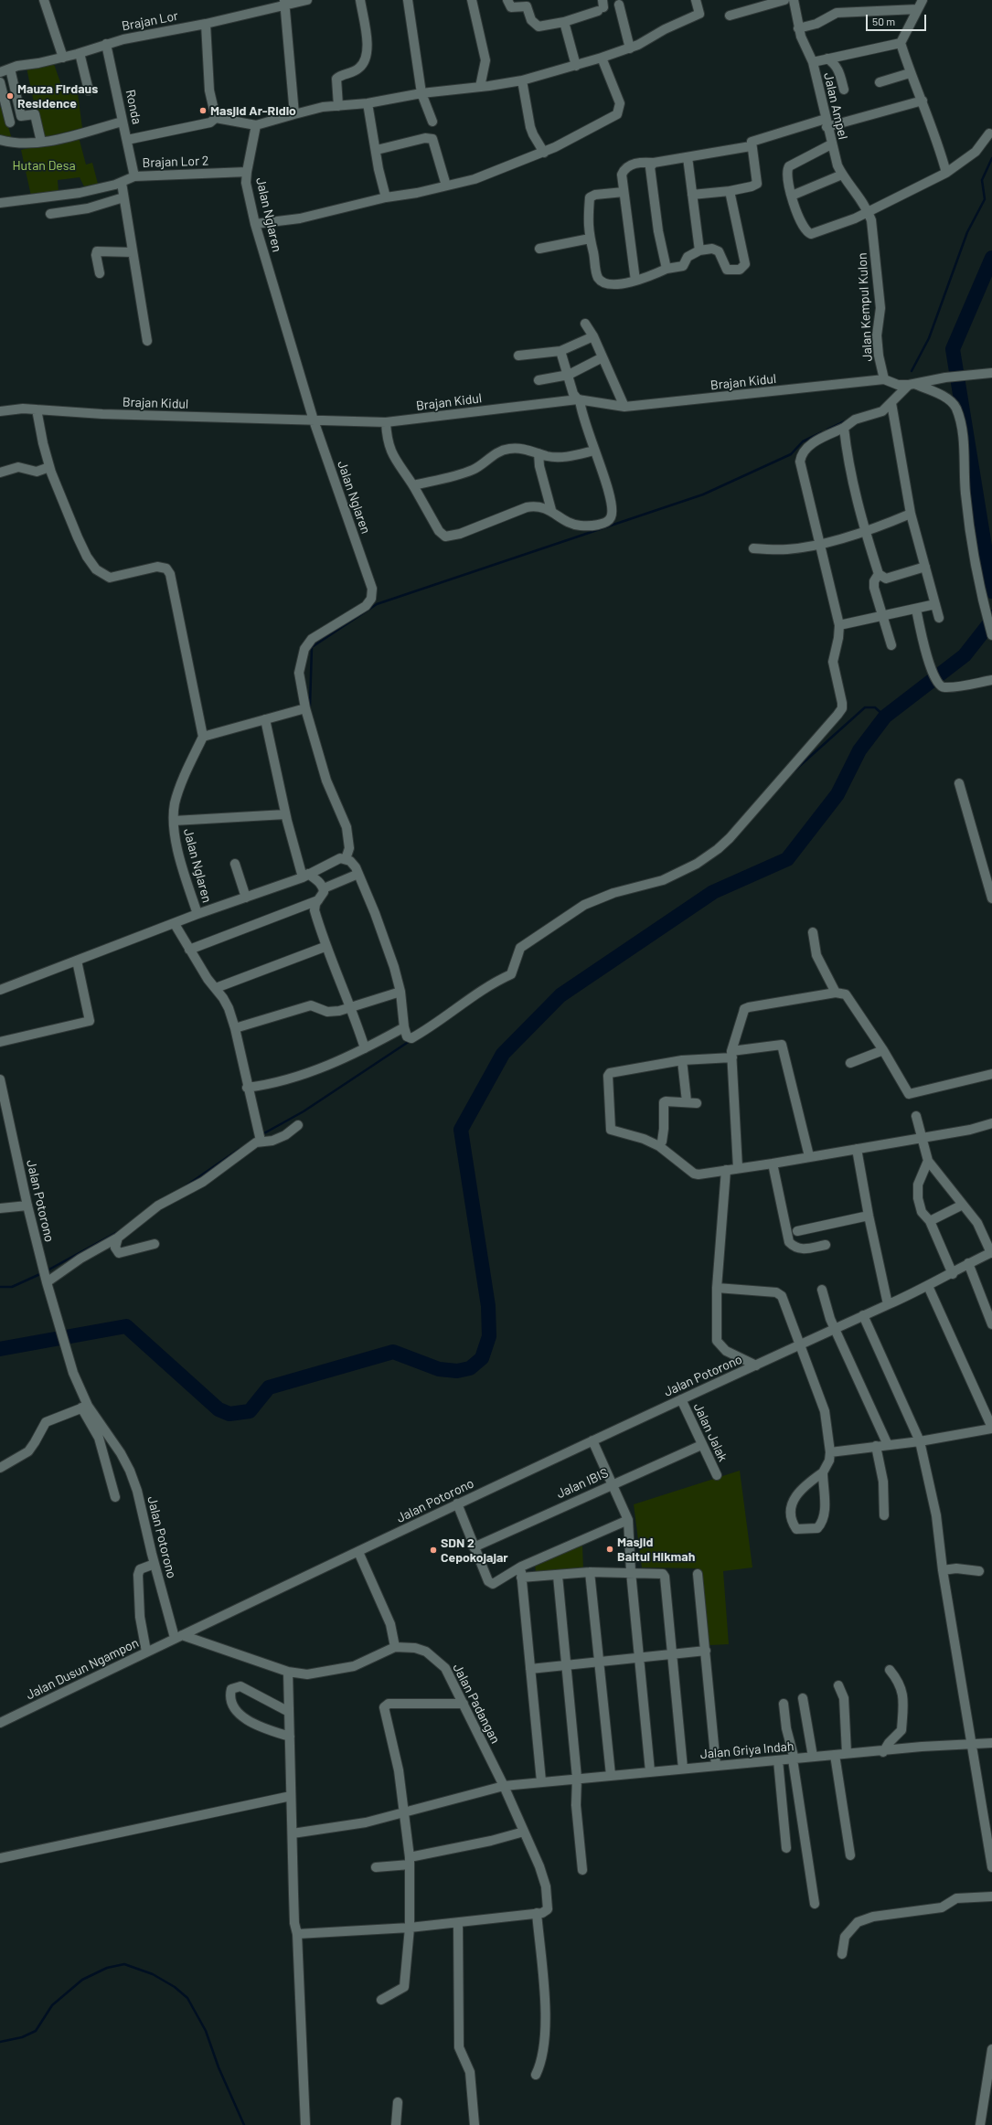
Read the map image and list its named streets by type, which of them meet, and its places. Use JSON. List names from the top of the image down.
{
  "streets": {
    "street": [
      "Brajan Lor",
      "Jalan Ampel",
      "Ronda",
      "Brajan Lor 2",
      "Jalan Nglaren",
      "Jalan Kempul Kulon",
      "Brajan Kidul",
      "Jalan Potorono",
      "Jalan Jalak",
      "Jalan IBIS",
      "Jalan Dusun Ngampon",
      "Jalan Padangan",
      "Jalan Griya Indah"
    ]
  },
  "crossings": [
    ["Brajan Lor", "Ronda"],
    ["Jalan Ampel", "Jalan Kempul Kulon"],
    ["Ronda", "Brajan Lor 2"],
    ["Brajan Lor 2", "Jalan Nglaren"],
    ["Jalan Nglaren", "Brajan Kidul"],
    ["Jalan Kempul Kulon", "Brajan Kidul"],
    ["Jalan Potorono", "Jalan Jalak"],
    ["Jalan Potorono", "Jalan Dusun Ngampon"],
    ["Jalan Potorono", "Jalan Padangan"],
    ["Jalan Jalak", "Jalan IBIS"],
    ["Jalan Dusun Ngampon", "Jalan Padangan"],
    ["Jalan Padangan", "Jalan Griya Indah"]
  ],
  "parks": ["Hutan Desa"],
  "places": [
    "Mauza Firdaus Residence",
    "Masjid Ar-Ridlo",
    "Masjid Baitul Hikmah",
    "SDN 2 Cepokojajar"
  ],
  "scale_bar": "50 m"
}
